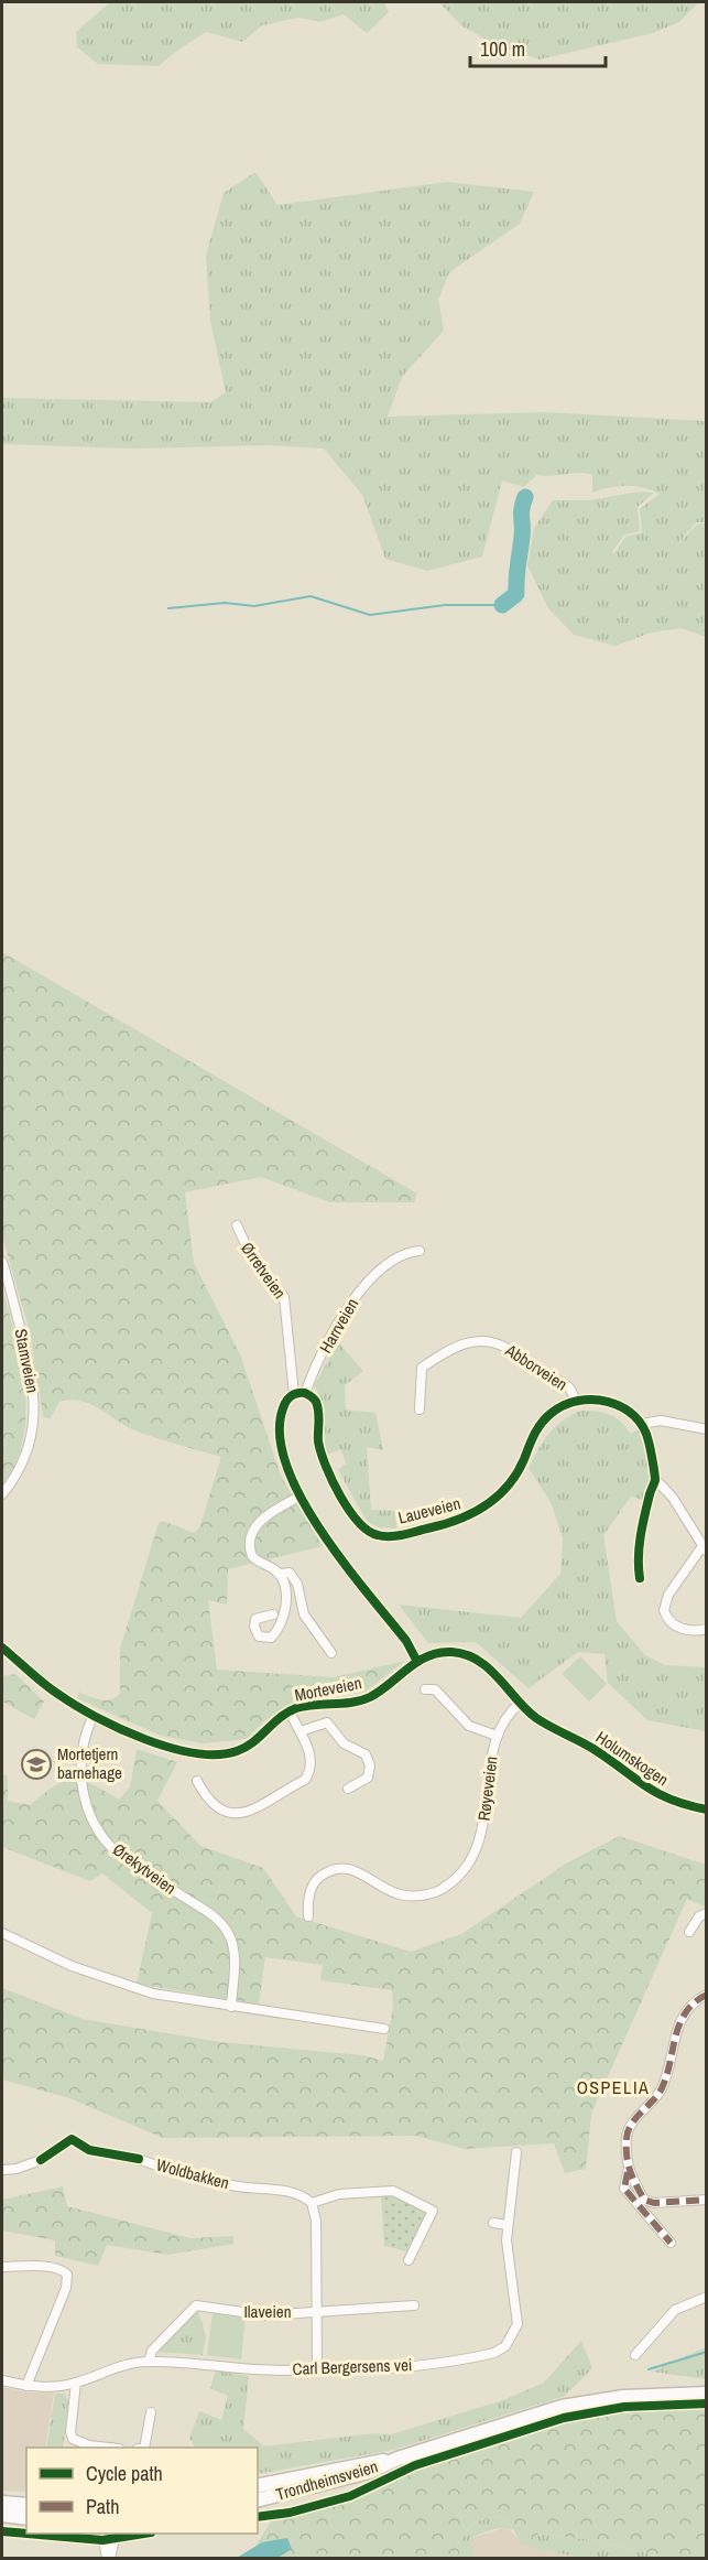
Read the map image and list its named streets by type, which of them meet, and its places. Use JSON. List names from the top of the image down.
{
  "streets": {
    "highway": ["Trondheimsveien"],
    "street": [
      "Ørretveien",
      "Harrveien",
      "Stamveien",
      "Abborveien",
      "Laueveien",
      "Morteveien",
      "Holumskogen",
      "Røyeveien",
      "Ørekytveien",
      "Woldbakken",
      "Ilaveien",
      "Carl Bergersens vei"
    ]
  },
  "crossings": [
    ["Harrveien", "Laueveien"],
    ["Abborveien", "Laueveien"],
    ["Morteveien", "Holumskogen"],
    ["Morteveien", "Røyeveien"],
    ["Morteveien", "Ørekytveien"],
    ["Holumskogen", "Røyeveien"],
    ["Ilaveien", "Carl Bergersens vei"]
  ],
  "districts": ["OSPELIA"],
  "places": {
    "school or university": ["Mortetjern barnehage"]
  },
  "legend": ["Cycle path", "Path"],
  "scale_bar": "100 m"
}
